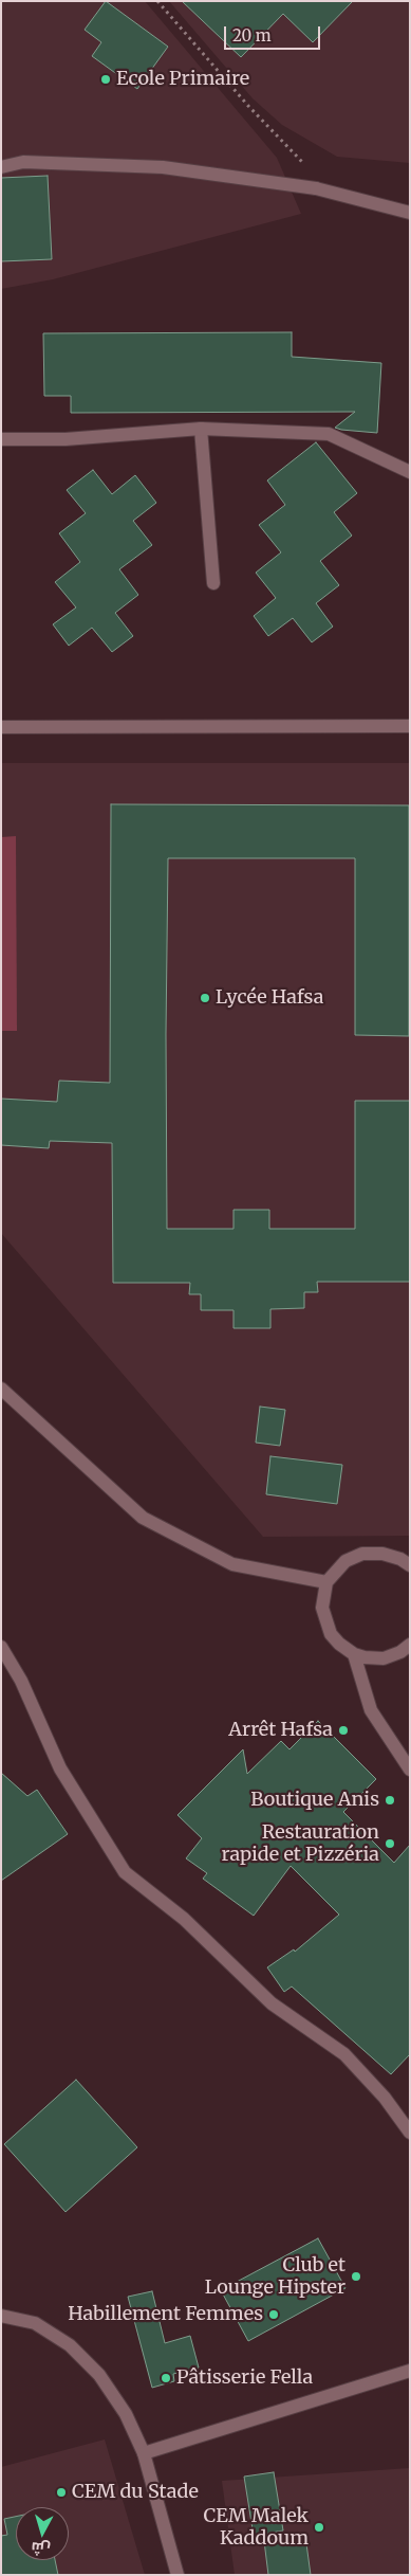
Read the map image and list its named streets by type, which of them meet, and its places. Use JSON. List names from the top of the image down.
{
  "places": [
    "Ecole Primaire",
    "Lycée Hafsa",
    "Arrêt Hafsa",
    "Boutique Anis",
    "Restauration rapide et Pizzéria",
    "Club et Lounge Hipster",
    "Habillement Femmes",
    "Pâtisserie Fella",
    "CEM du Stade",
    "CEM Malek Kaddoum"
  ],
  "scale_bar": "20 m",
  "north": "bottom"
}
